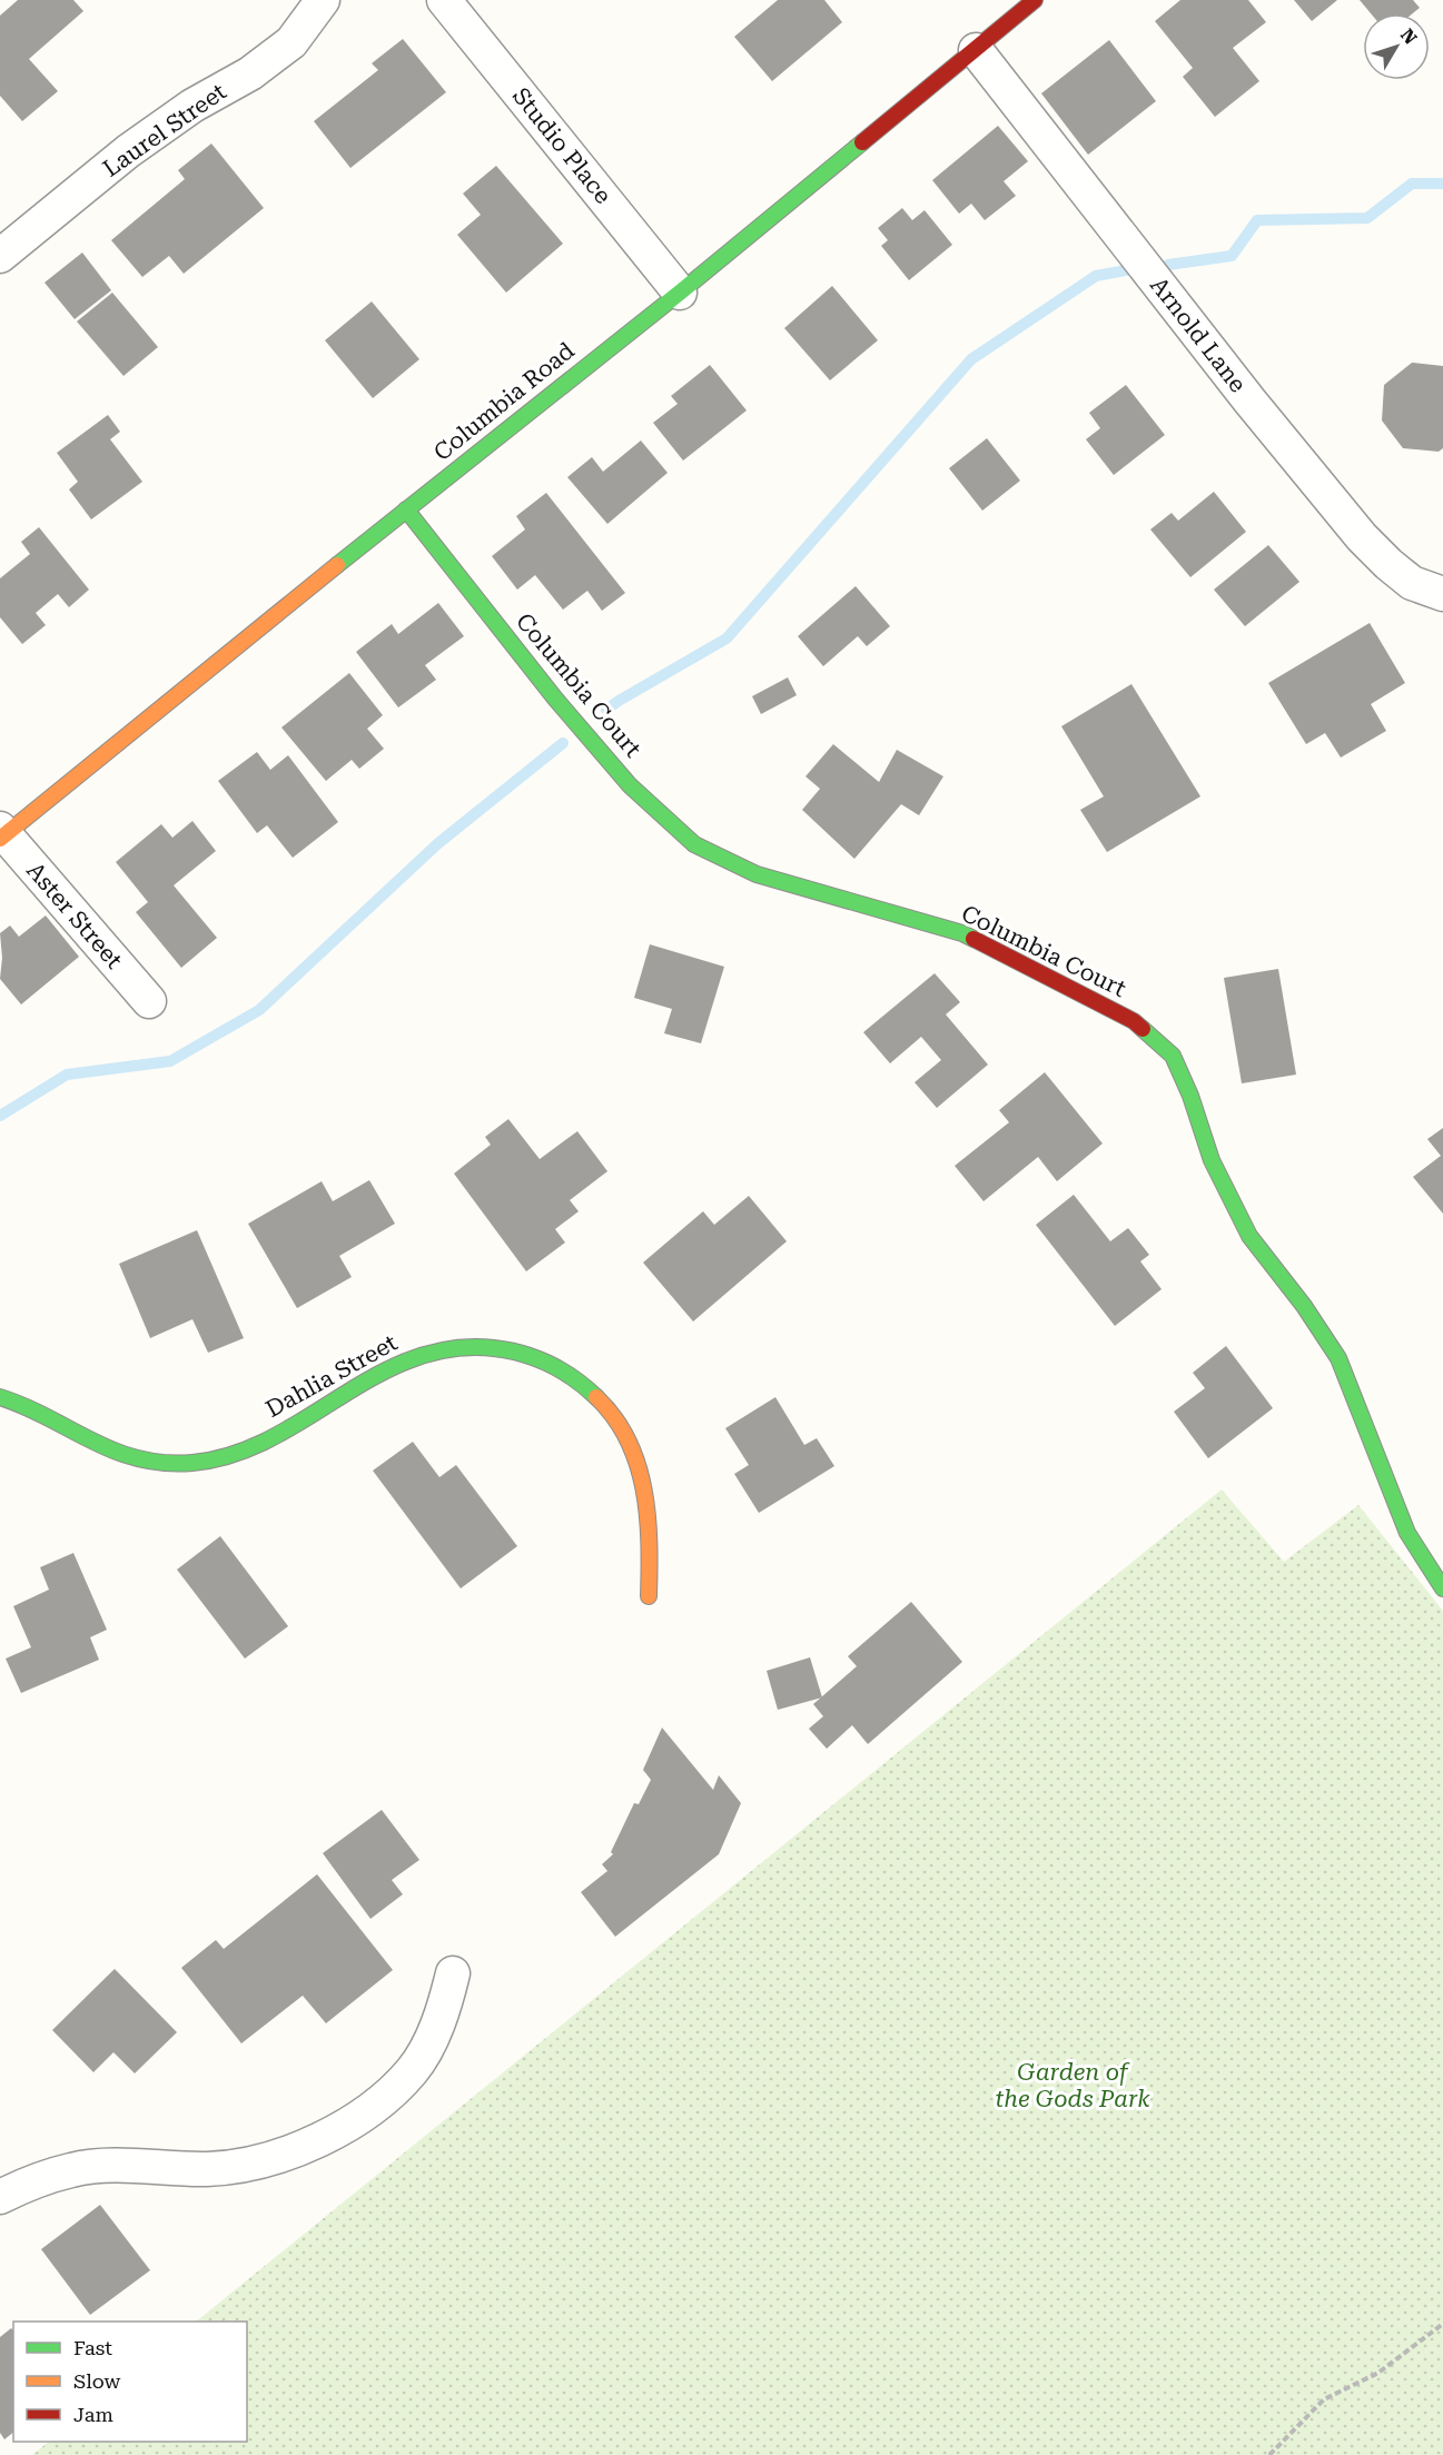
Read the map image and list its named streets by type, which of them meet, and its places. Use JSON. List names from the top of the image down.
{
  "streets": {
    "street": [
      "Laurel Street",
      "Studio Place",
      "Arnold Lane",
      "Columbia Road",
      "Columbia Court",
      "Aster Street",
      "Dahlia Street"
    ]
  },
  "crossings": [
    ["Studio Place", "Columbia Road"],
    ["Arnold Lane", "Columbia Road"],
    ["Columbia Road", "Columbia Court"],
    ["Columbia Road", "Aster Street"]
  ],
  "parks": ["Garden of the Gods Park"],
  "legend": ["Fast", "Slow", "Jam"],
  "north": "top right"
}
